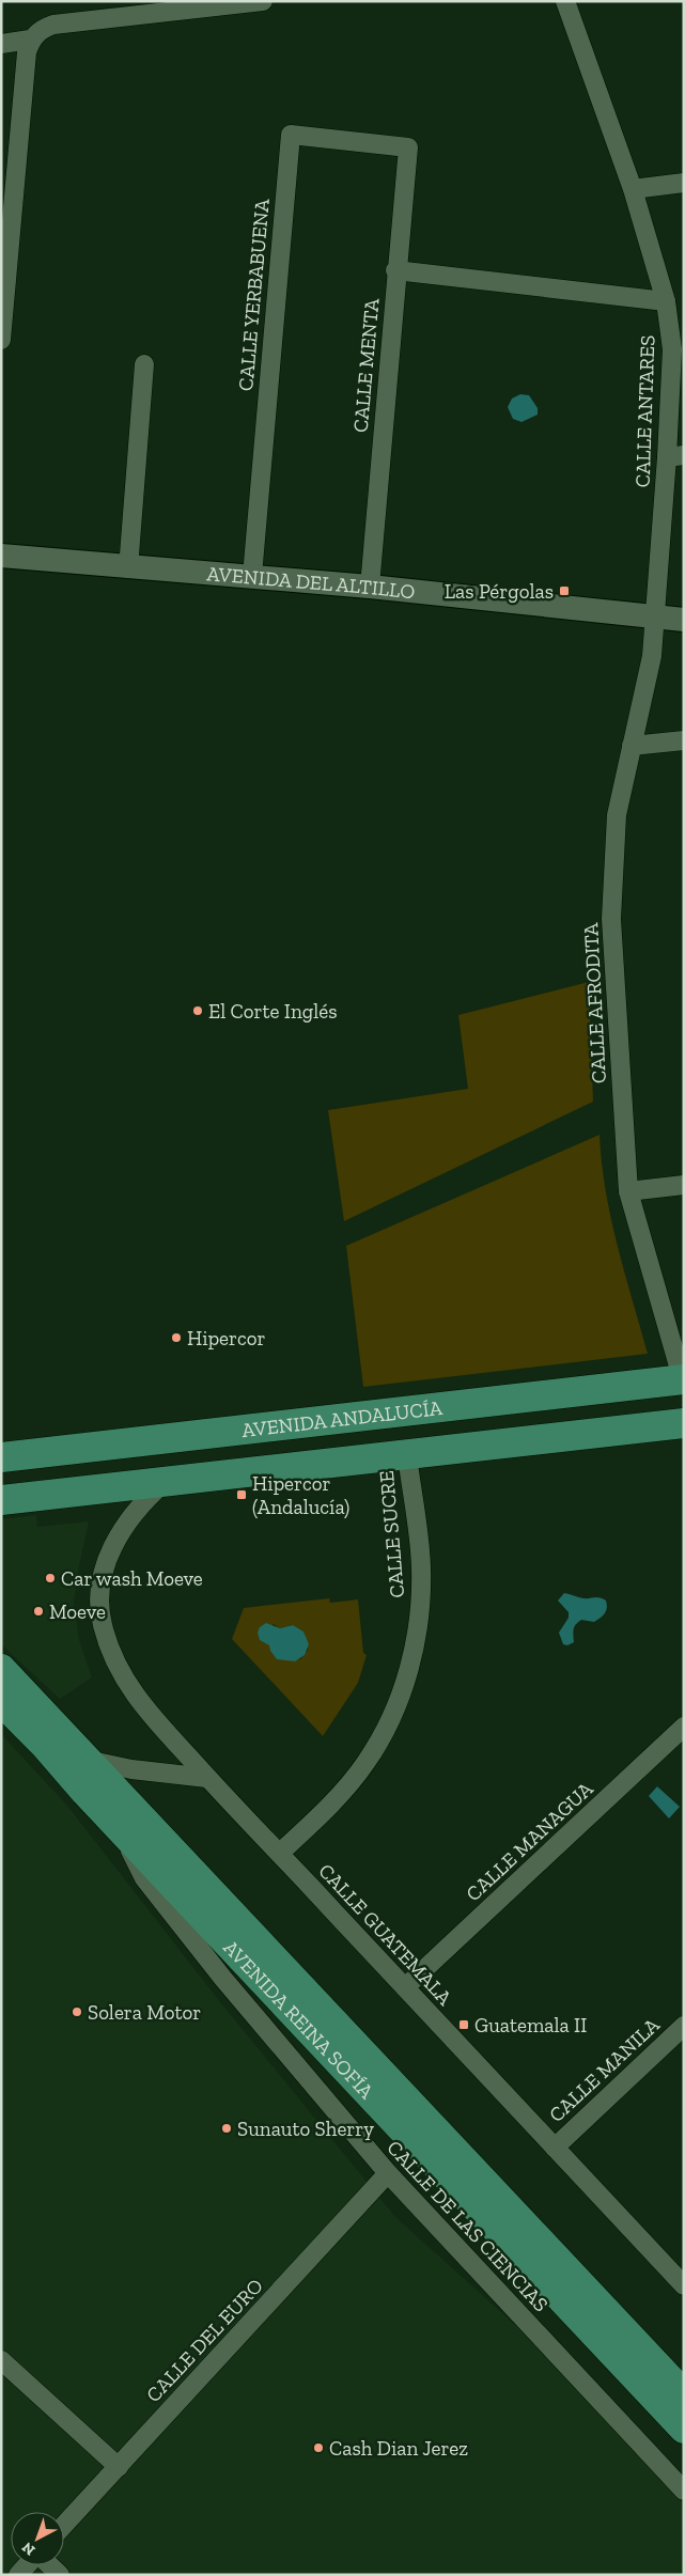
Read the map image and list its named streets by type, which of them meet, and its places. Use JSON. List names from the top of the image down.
{
  "streets": {
    "main road": ["AVENIDA ANDALUCÍA", "AVENIDA REINA SOFÍA"],
    "street": [
      "CALLE YERBABUENA",
      "CALLE MENTA",
      "CALLE ANTARES",
      "AVENIDA DEL ALTILLO",
      "CALLE AFRODITA",
      "CALLE SUCRE",
      "CALLE MANAGUA",
      "CALLE GUATEMALA",
      "CALLE MANILA",
      "CALLE DE LAS CIENCIAS",
      "CALLE DEL EURO"
    ]
  },
  "crossings": [
    ["CALLE YERBABUENA", "CALLE MENTA"],
    ["CALLE YERBABUENA", "AVENIDA DEL ALTILLO"],
    ["CALLE MENTA", "AVENIDA DEL ALTILLO"],
    ["CALLE ANTARES", "AVENIDA DEL ALTILLO"],
    ["CALLE ANTARES", "CALLE AFRODITA"],
    ["AVENIDA DEL ALTILLO", "CALLE AFRODITA"],
    ["CALLE AFRODITA", "AVENIDA ANDALUCÍA"],
    ["AVENIDA ANDALUCÍA", "CALLE SUCRE"],
    ["AVENIDA ANDALUCÍA", "CALLE GUATEMALA"],
    ["CALLE SUCRE", "CALLE GUATEMALA"],
    ["CALLE MANAGUA", "CALLE GUATEMALA"],
    ["CALLE GUATEMALA", "CALLE MANILA"],
    ["AVENIDA REINA SOFÍA", "CALLE DE LAS CIENCIAS"],
    ["CALLE DE LAS CIENCIAS", "CALLE DEL EURO"]
  ],
  "places": {
    "transit": ["Las Pérgolas", "Hipercor (Andalucía)", "Guatemala II"],
    "other": [
      "El Corte Inglés",
      "Hipercor",
      "Car wash Moeve",
      "Moeve",
      "Solera Motor",
      "Sunauto Sherry",
      "Cash Dian Jerez"
    ]
  },
  "north": "bottom left"
}
